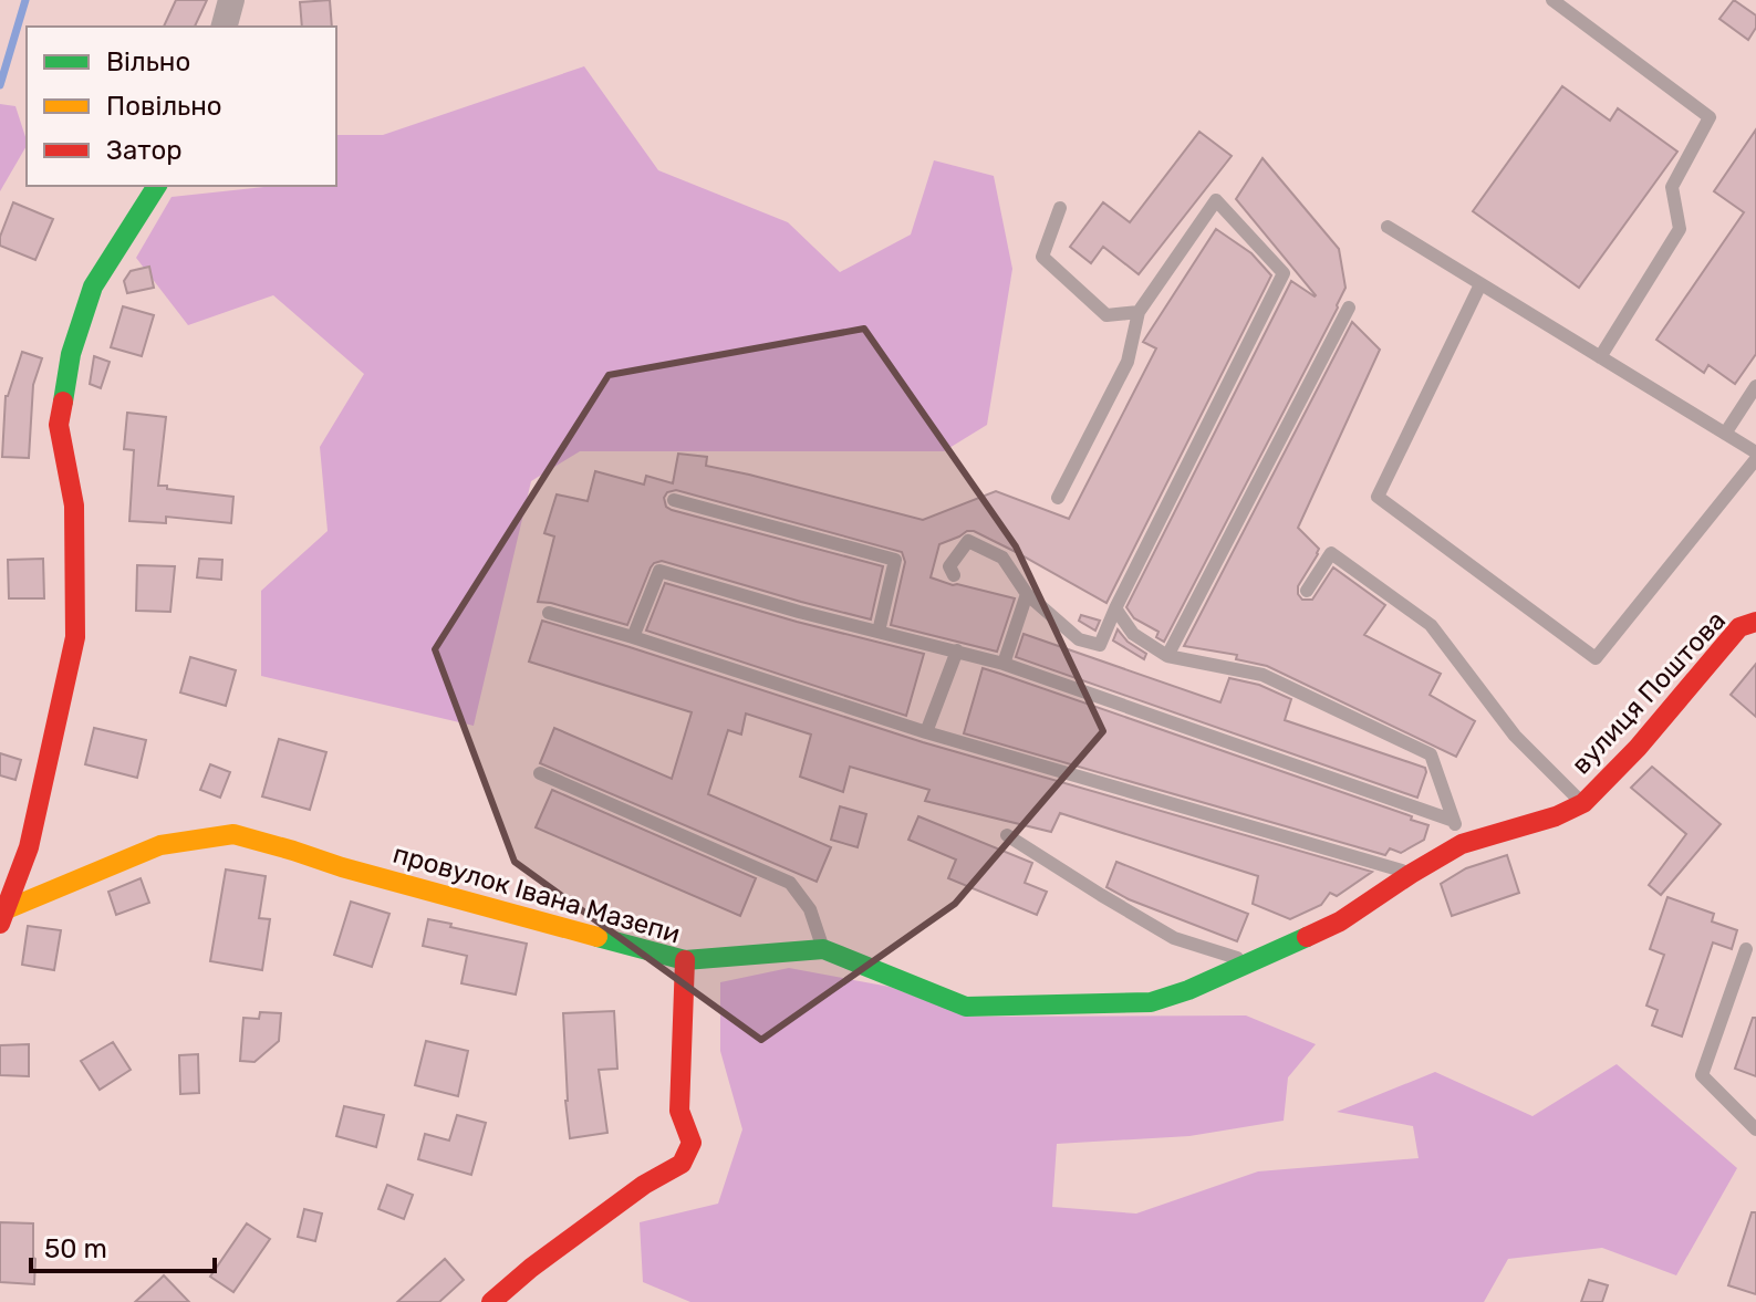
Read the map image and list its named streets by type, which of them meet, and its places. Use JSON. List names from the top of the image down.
{
  "streets": {
    "street": ["вулиця Поштова", "провулок Івана Мазепи"]
  },
  "crossings": [
    ["вулиця Поштова", "провулок Івана Мазепи"]
  ],
  "legend": ["Вільно", "Повільно", "Затор"],
  "scale_bar": "50 m"
}
